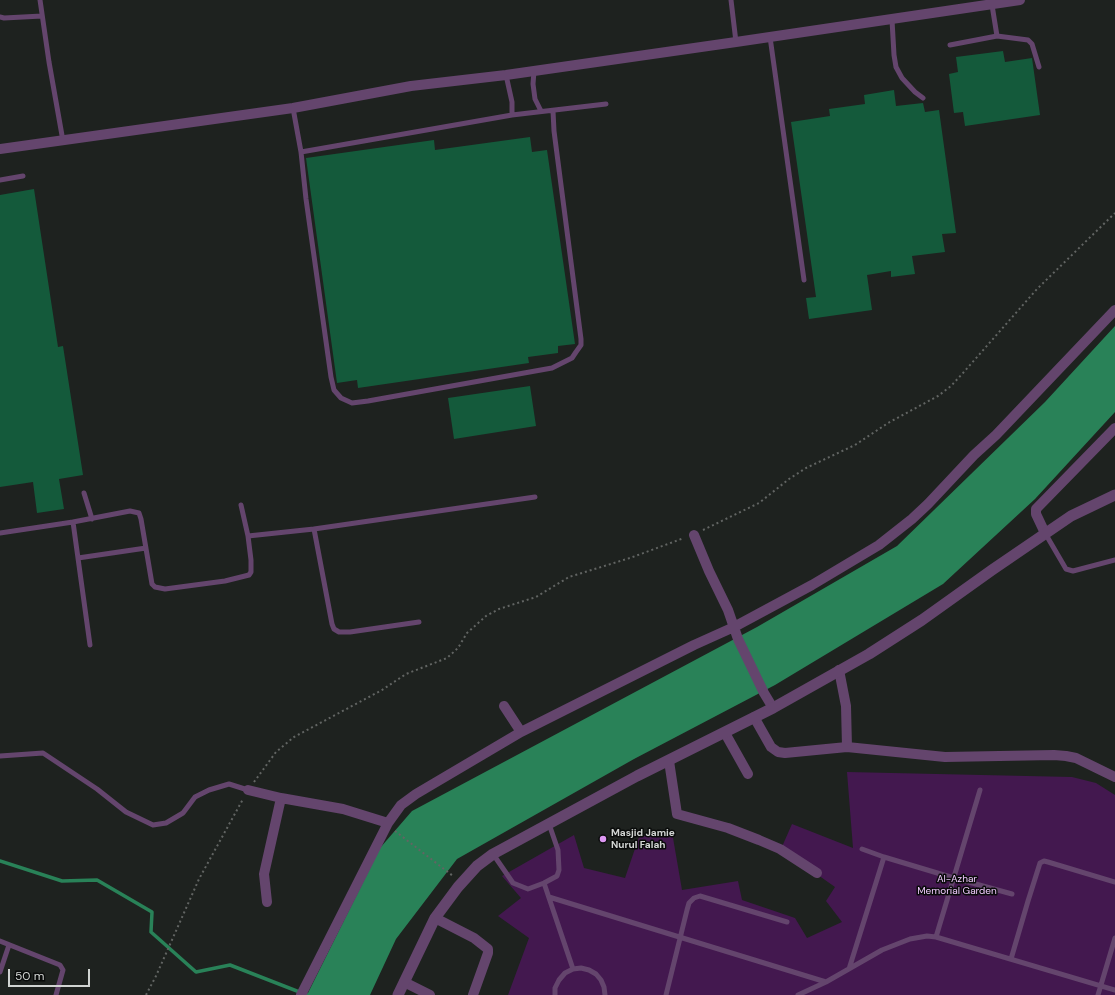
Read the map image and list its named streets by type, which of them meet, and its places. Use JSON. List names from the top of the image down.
{
  "parks": ["Al-Azhar Memorial Garden"],
  "places": ["Masjid Jamie Nurul Falah"],
  "scale_bar": "50 m"
}
